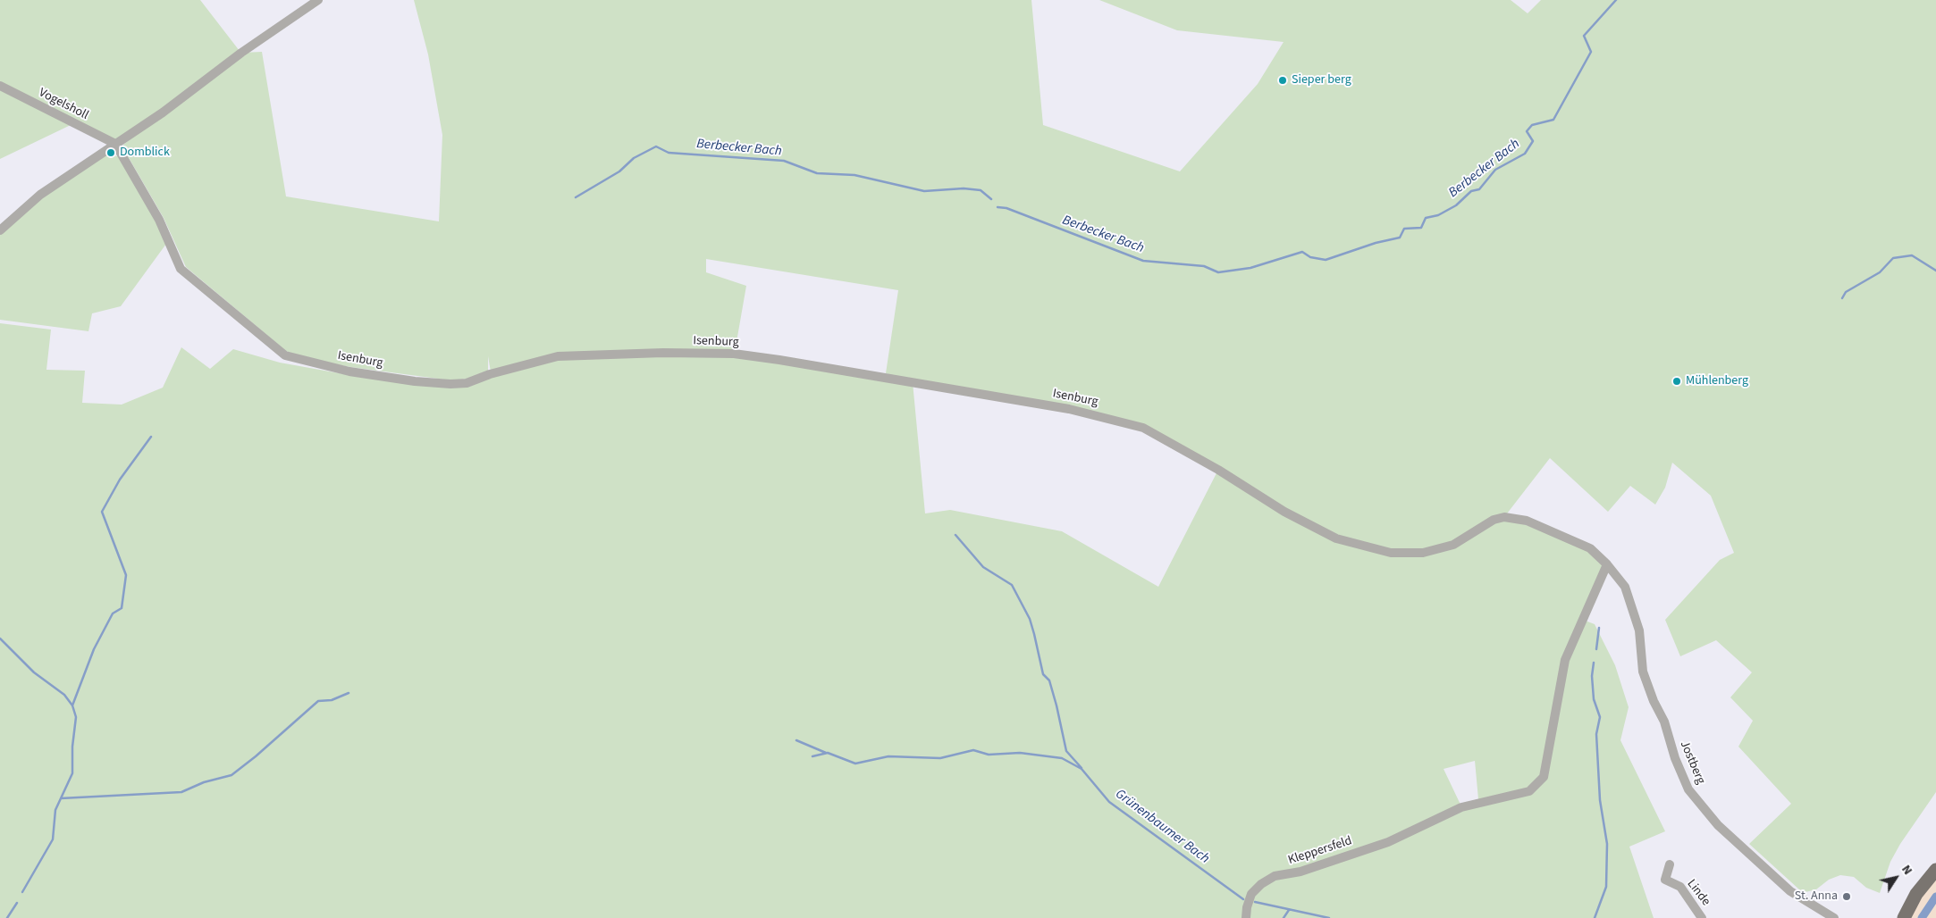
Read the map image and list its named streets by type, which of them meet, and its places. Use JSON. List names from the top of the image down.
{
  "streets": {
    "street": [
      "Vogelsholl",
      "Isenburg",
      "Jostberg",
      "Kleppersfeld",
      "Linde"
    ]
  },
  "crossings": [
    ["Vogelsholl", "Isenburg"],
    ["Isenburg", "Jostberg"],
    ["Jostberg", "Kleppersfeld"]
  ],
  "water": ["Berbecker Bach", "Grünenbaumer Bach"],
  "places": [
    "Sieper berg",
    "Domblick",
    "Mühlenberg",
    "St. Anna"
  ],
  "north": "top right"
}
